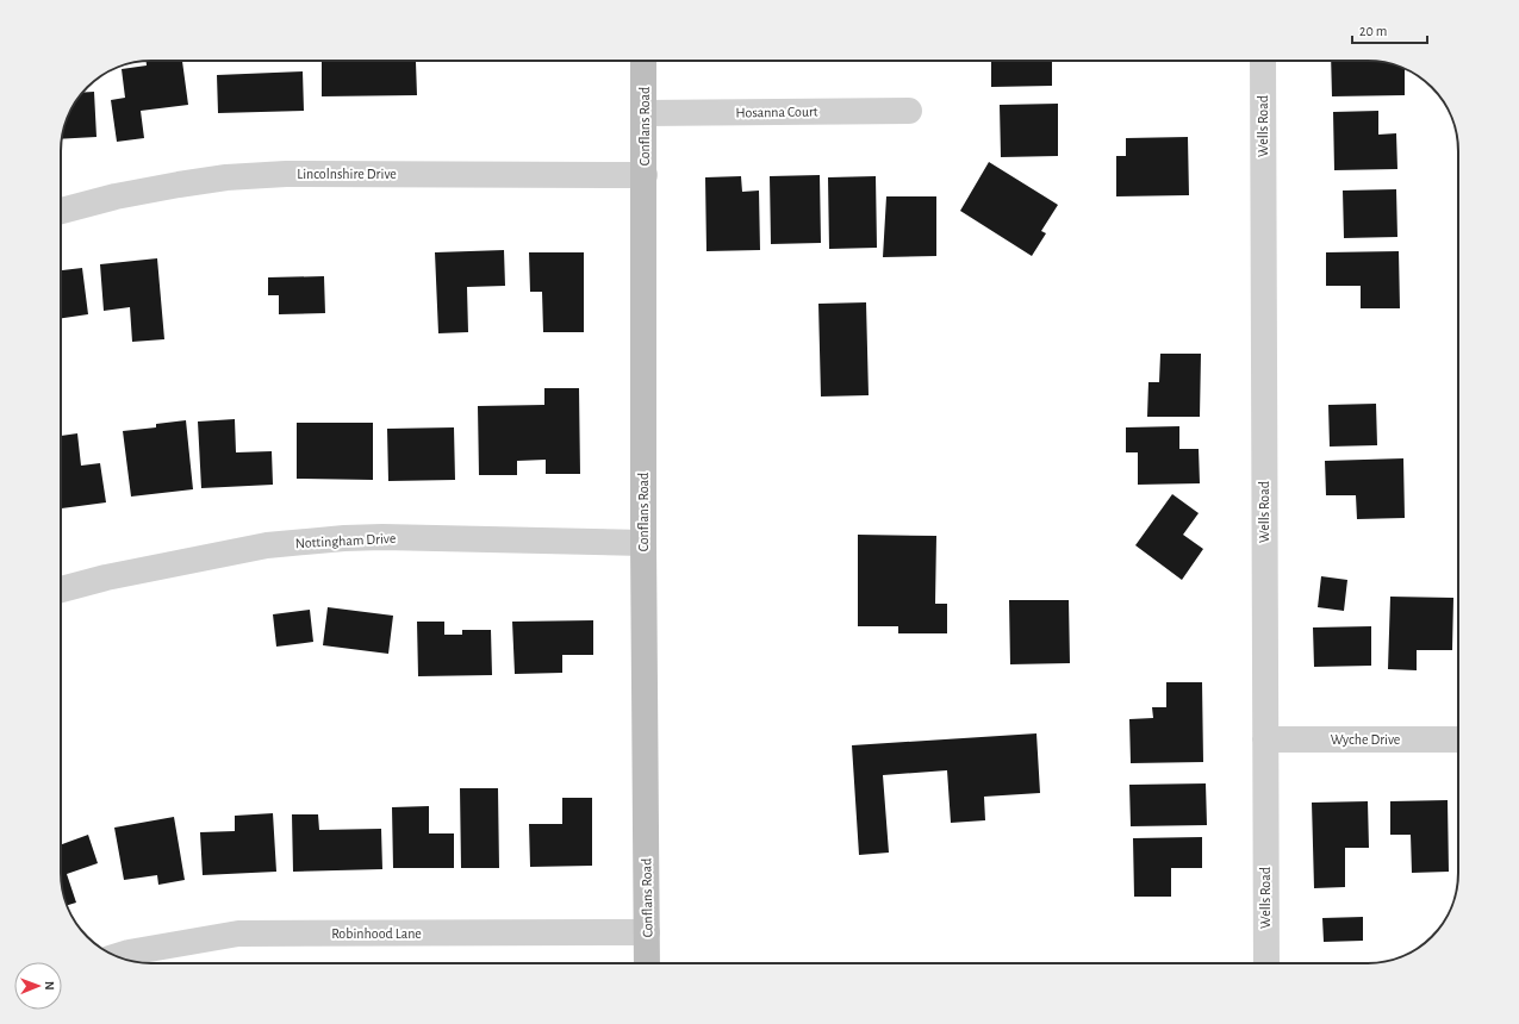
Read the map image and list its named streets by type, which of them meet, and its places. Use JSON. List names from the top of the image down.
{
  "streets": {
    "main road": ["Conflans Road"],
    "street": [
      "Hosanna Court",
      "Wells Road",
      "Lincolnshire Drive",
      "Nottingham Drive",
      "Wyche Drive",
      "Robinhood Lane"
    ]
  },
  "crossings": [
    ["Hosanna Court", "Conflans Road"],
    ["Conflans Road", "Lincolnshire Drive"],
    ["Conflans Road", "Nottingham Drive"],
    ["Conflans Road", "Robinhood Lane"],
    ["Wells Road", "Wyche Drive"]
  ],
  "scale_bar": "20 m",
  "north": "right"
}
